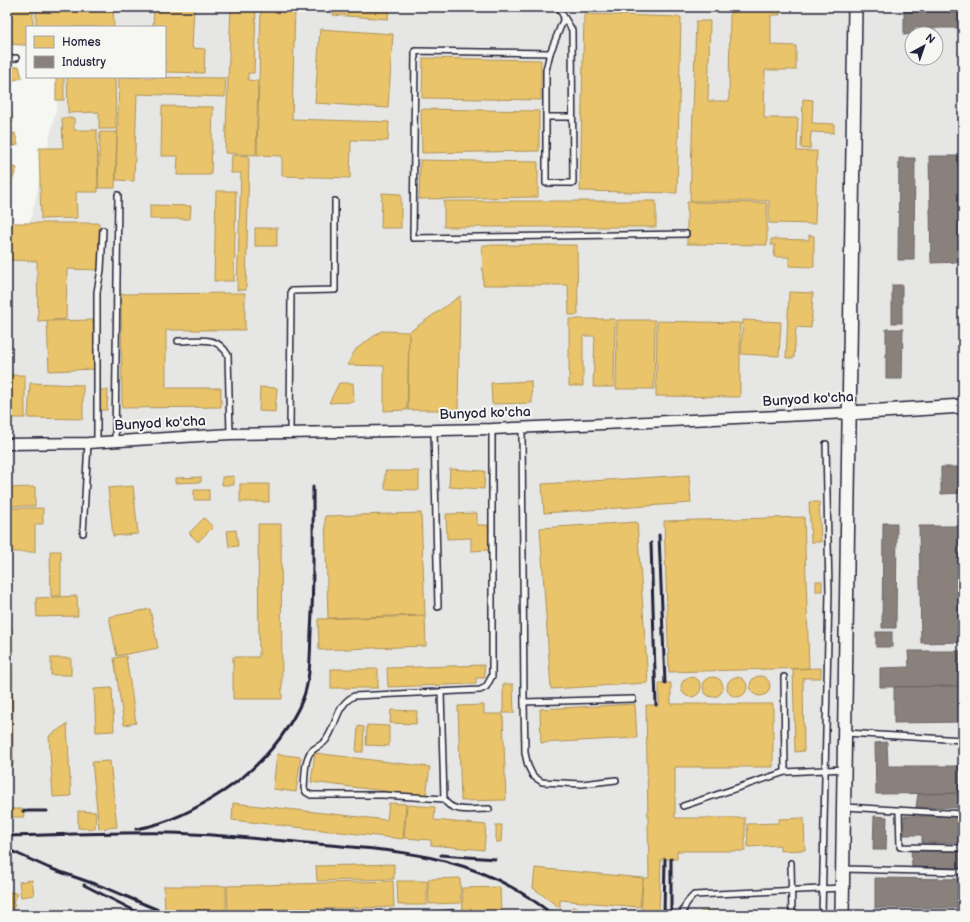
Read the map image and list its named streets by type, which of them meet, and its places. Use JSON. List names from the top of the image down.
{
  "streets": {
    "street": ["Bunyod ko'cha"]
  },
  "legend": ["Homes", "Industry"],
  "north": "top right"
}
